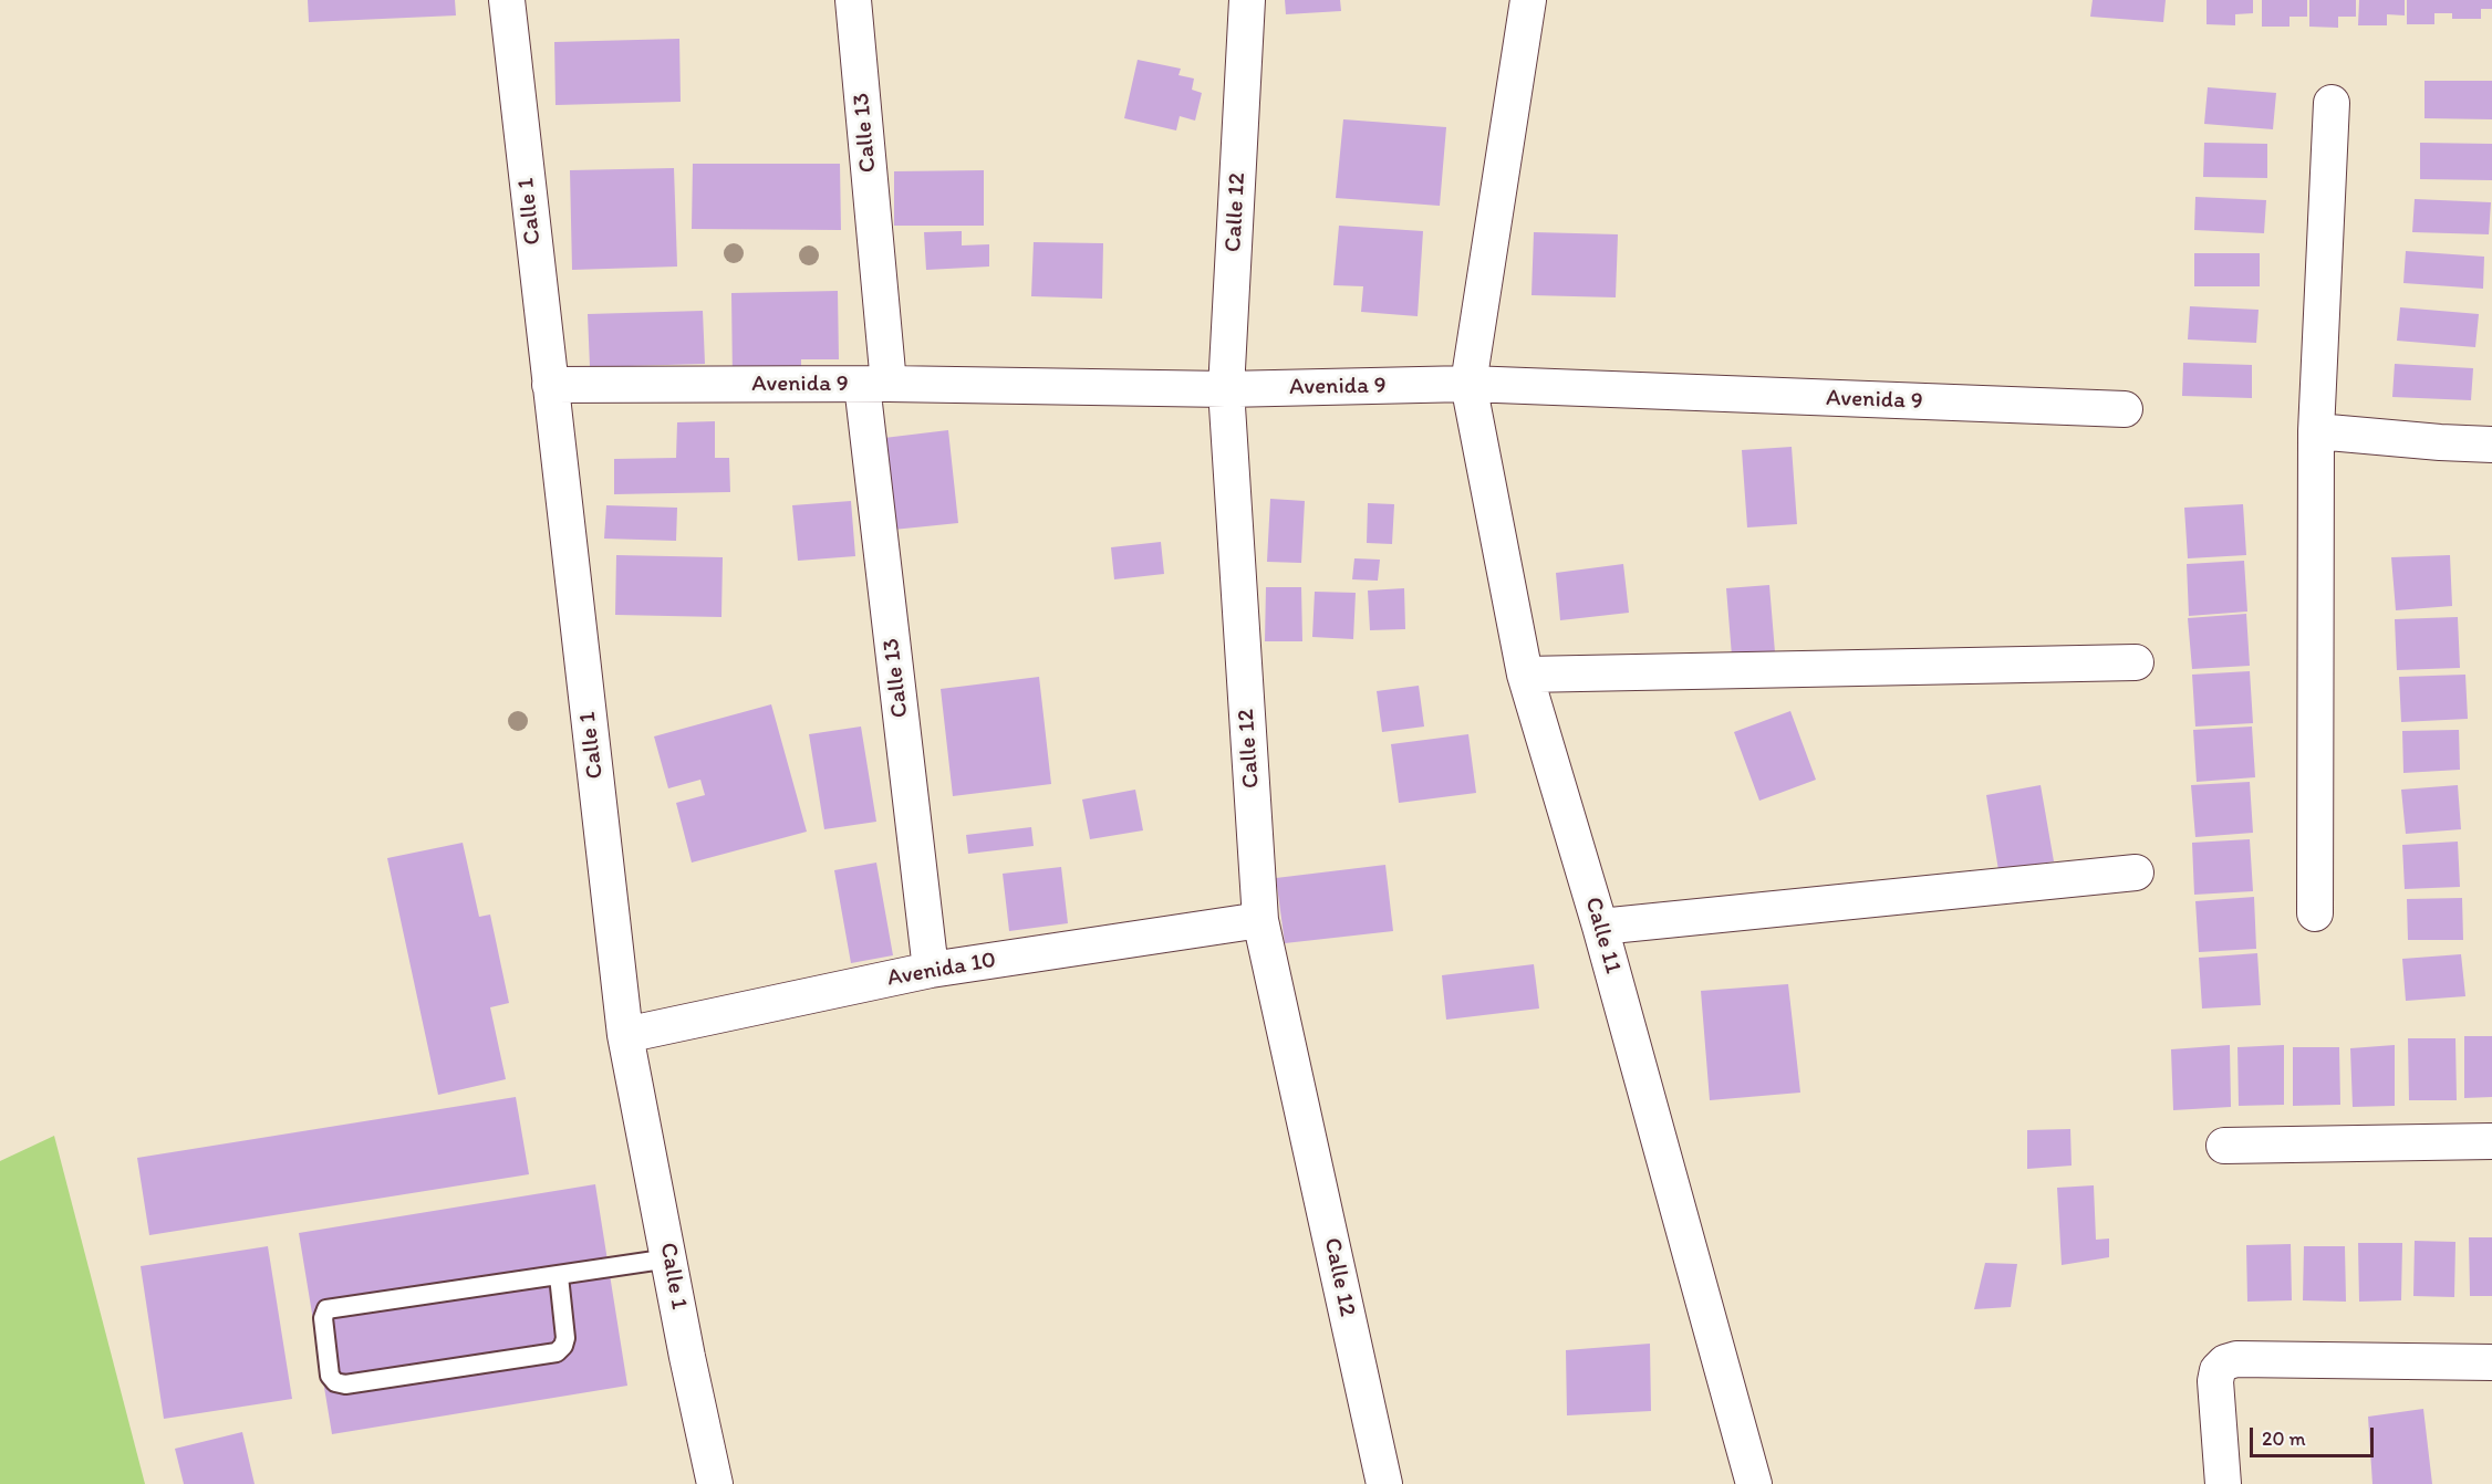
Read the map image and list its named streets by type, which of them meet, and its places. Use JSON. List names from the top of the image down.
{
  "streets": {
    "street": [
      "Calle 13",
      "Calle 1",
      "Calle 12",
      "Avenida 9",
      "Calle 11",
      "Avenida 10"
    ]
  },
  "crossings": [
    ["Calle 13", "Avenida 9"],
    ["Calle 13", "Avenida 10"],
    ["Calle 1", "Avenida 9"],
    ["Calle 1", "Avenida 10"],
    ["Calle 12", "Avenida 9"],
    ["Calle 12", "Avenida 10"],
    ["Avenida 9", "Calle 11"]
  ],
  "scale_bar": "20 m"
}
